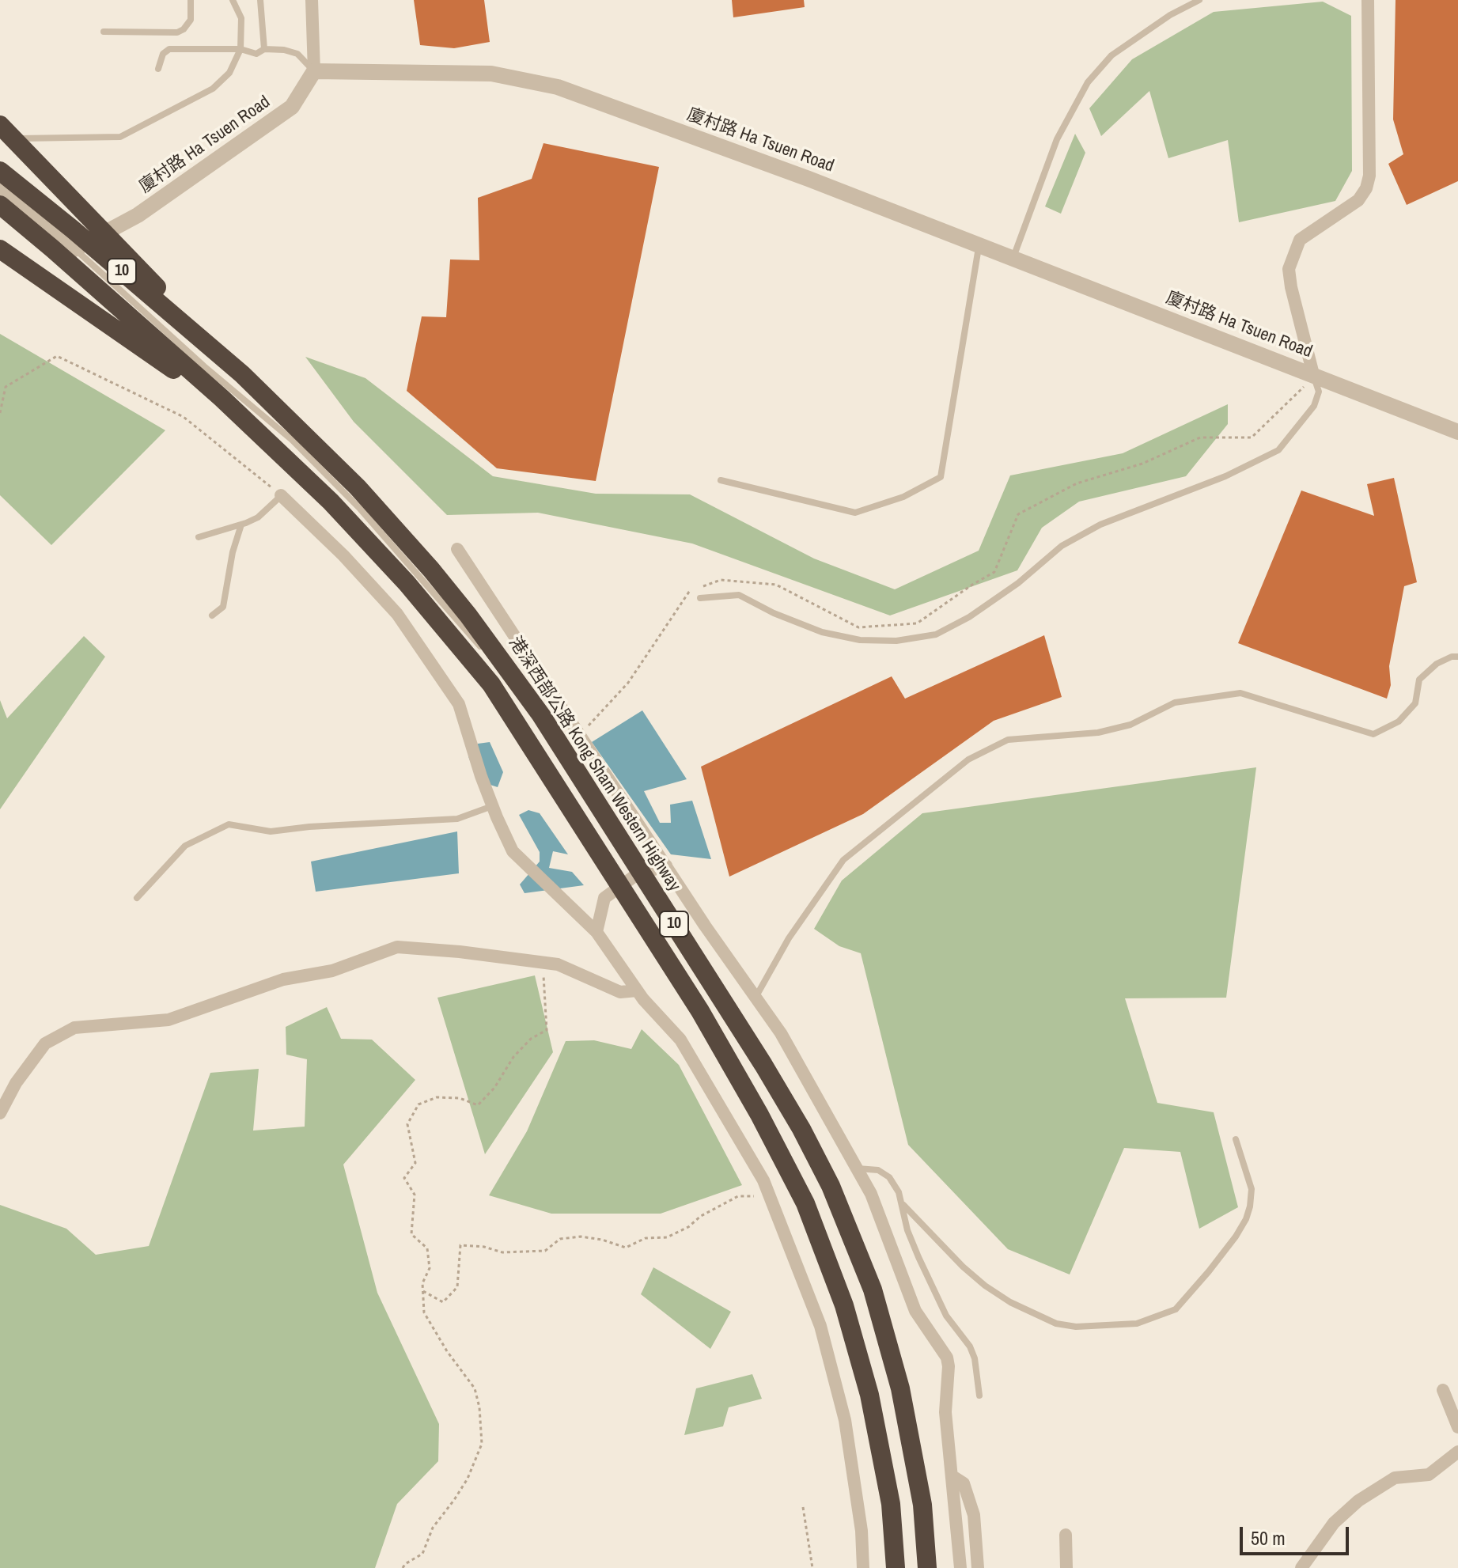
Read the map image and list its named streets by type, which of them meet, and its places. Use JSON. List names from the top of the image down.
{
  "streets": {
    "highway": ["10", "港深西部公路 Kong Sham Western Highway"],
    "street": ["廈村路 Ha Tsuen Road"]
  },
  "scale_bar": "50 m"
}
